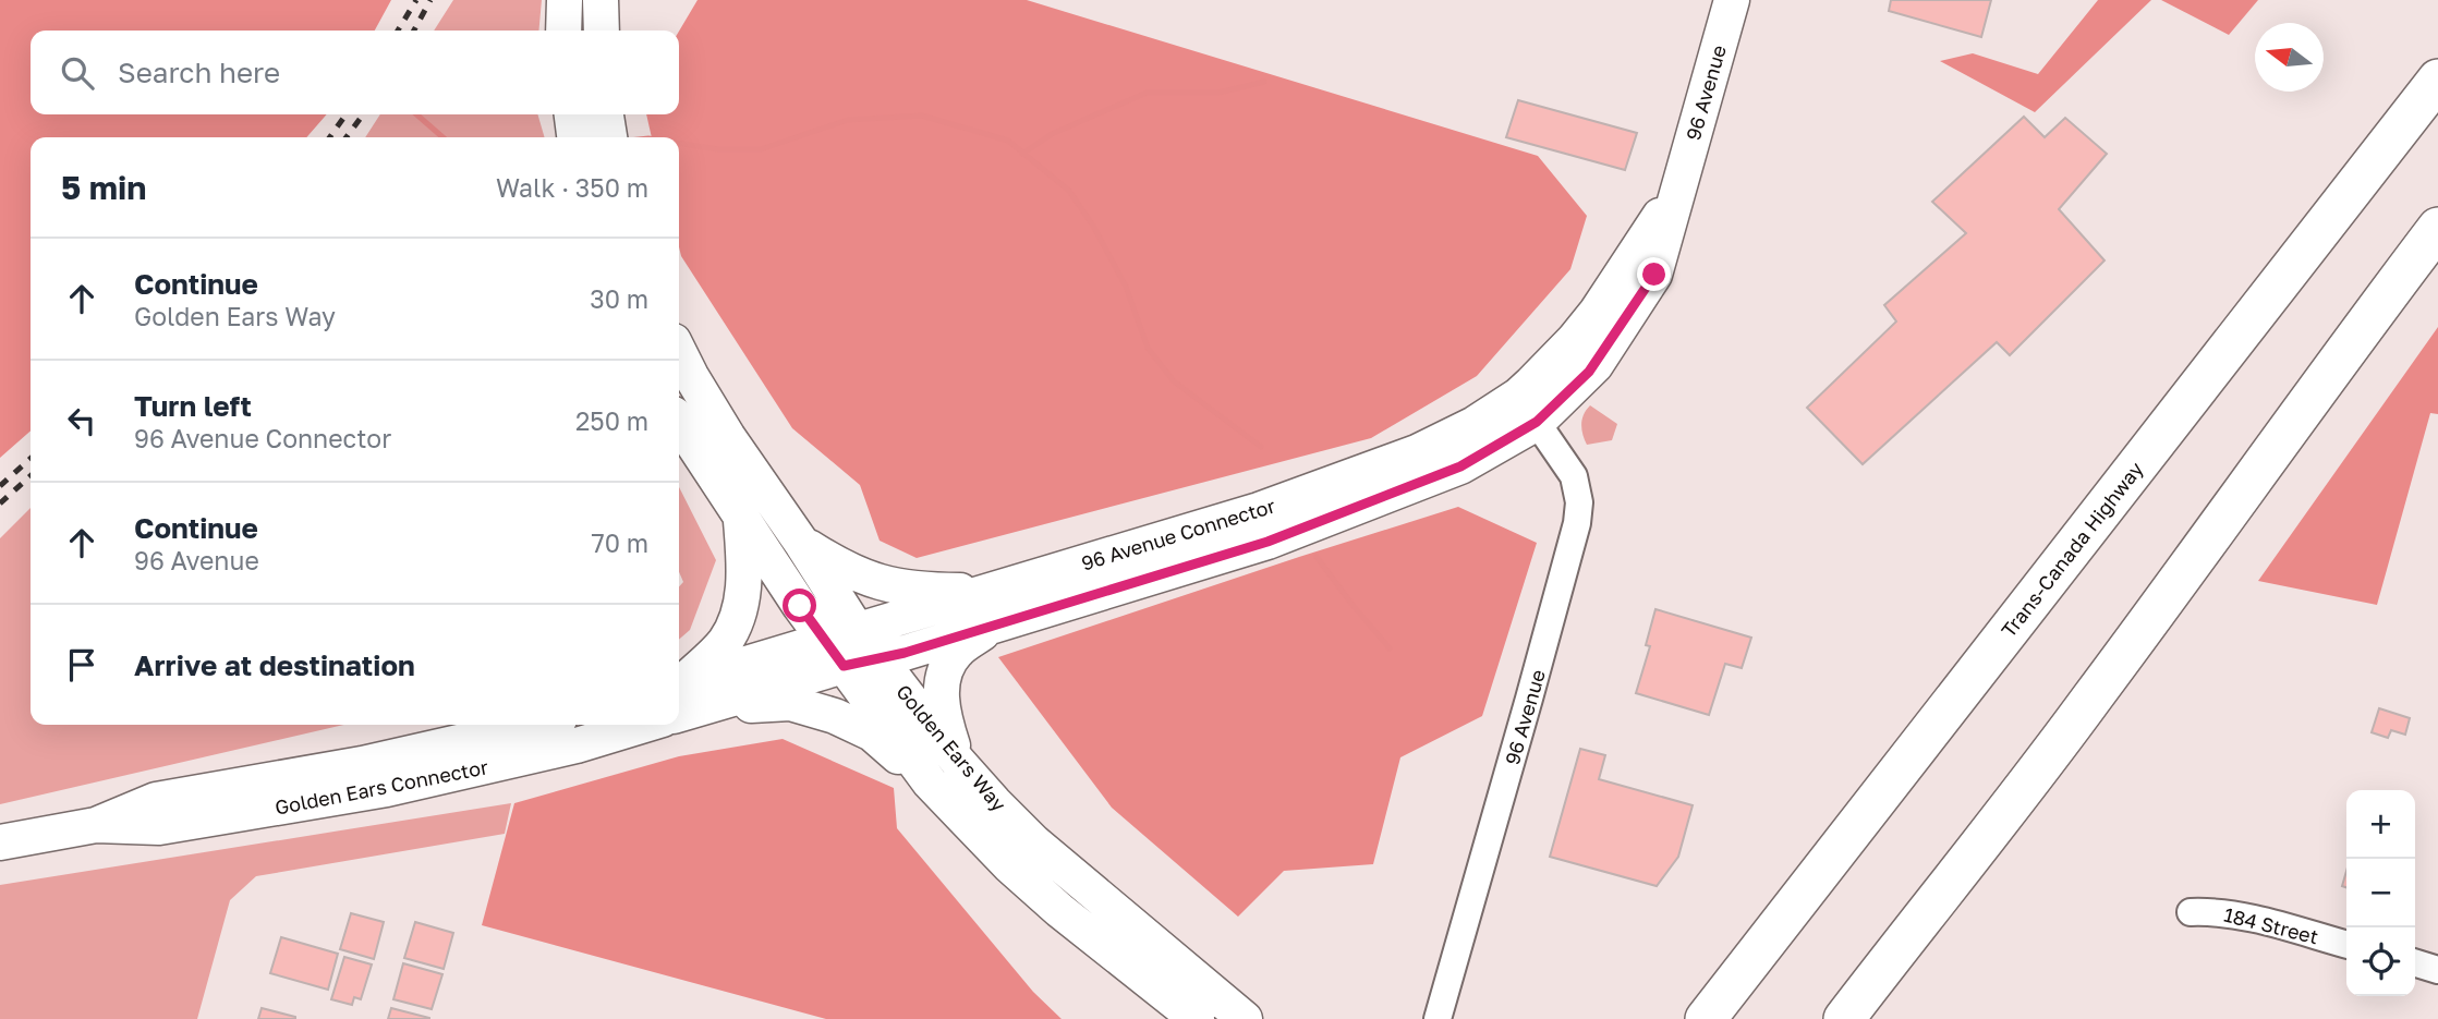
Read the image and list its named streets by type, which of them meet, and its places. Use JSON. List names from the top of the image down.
{
  "streets": {
    "highway": ["Trans-Canada Highway"],
    "main road": [
      "96 Avenue",
      "96 Avenue Connector",
      "Golden Ears Way",
      "Golden Ears Connector"
    ],
    "street": ["184 Street"]
  },
  "crossings": [
    ["96 Avenue", "96 Avenue Connector"],
    ["96 Avenue Connector", "Golden Ears Way"]
  ],
  "north": "left",
  "page": {
    "search": "Search here",
    "heading": ["5 min", "Walk · 350 m"],
    "list": [
      ["Continue", "Golden Ears Way", "30 m"],
      ["Turn left", "96 Avenue Connector", "250 m"],
      ["Continue", "96 Avenue", "70 m"],
      "Arrive at destination"
    ],
    "map_buttons": ["+", "−"]
  }
}
